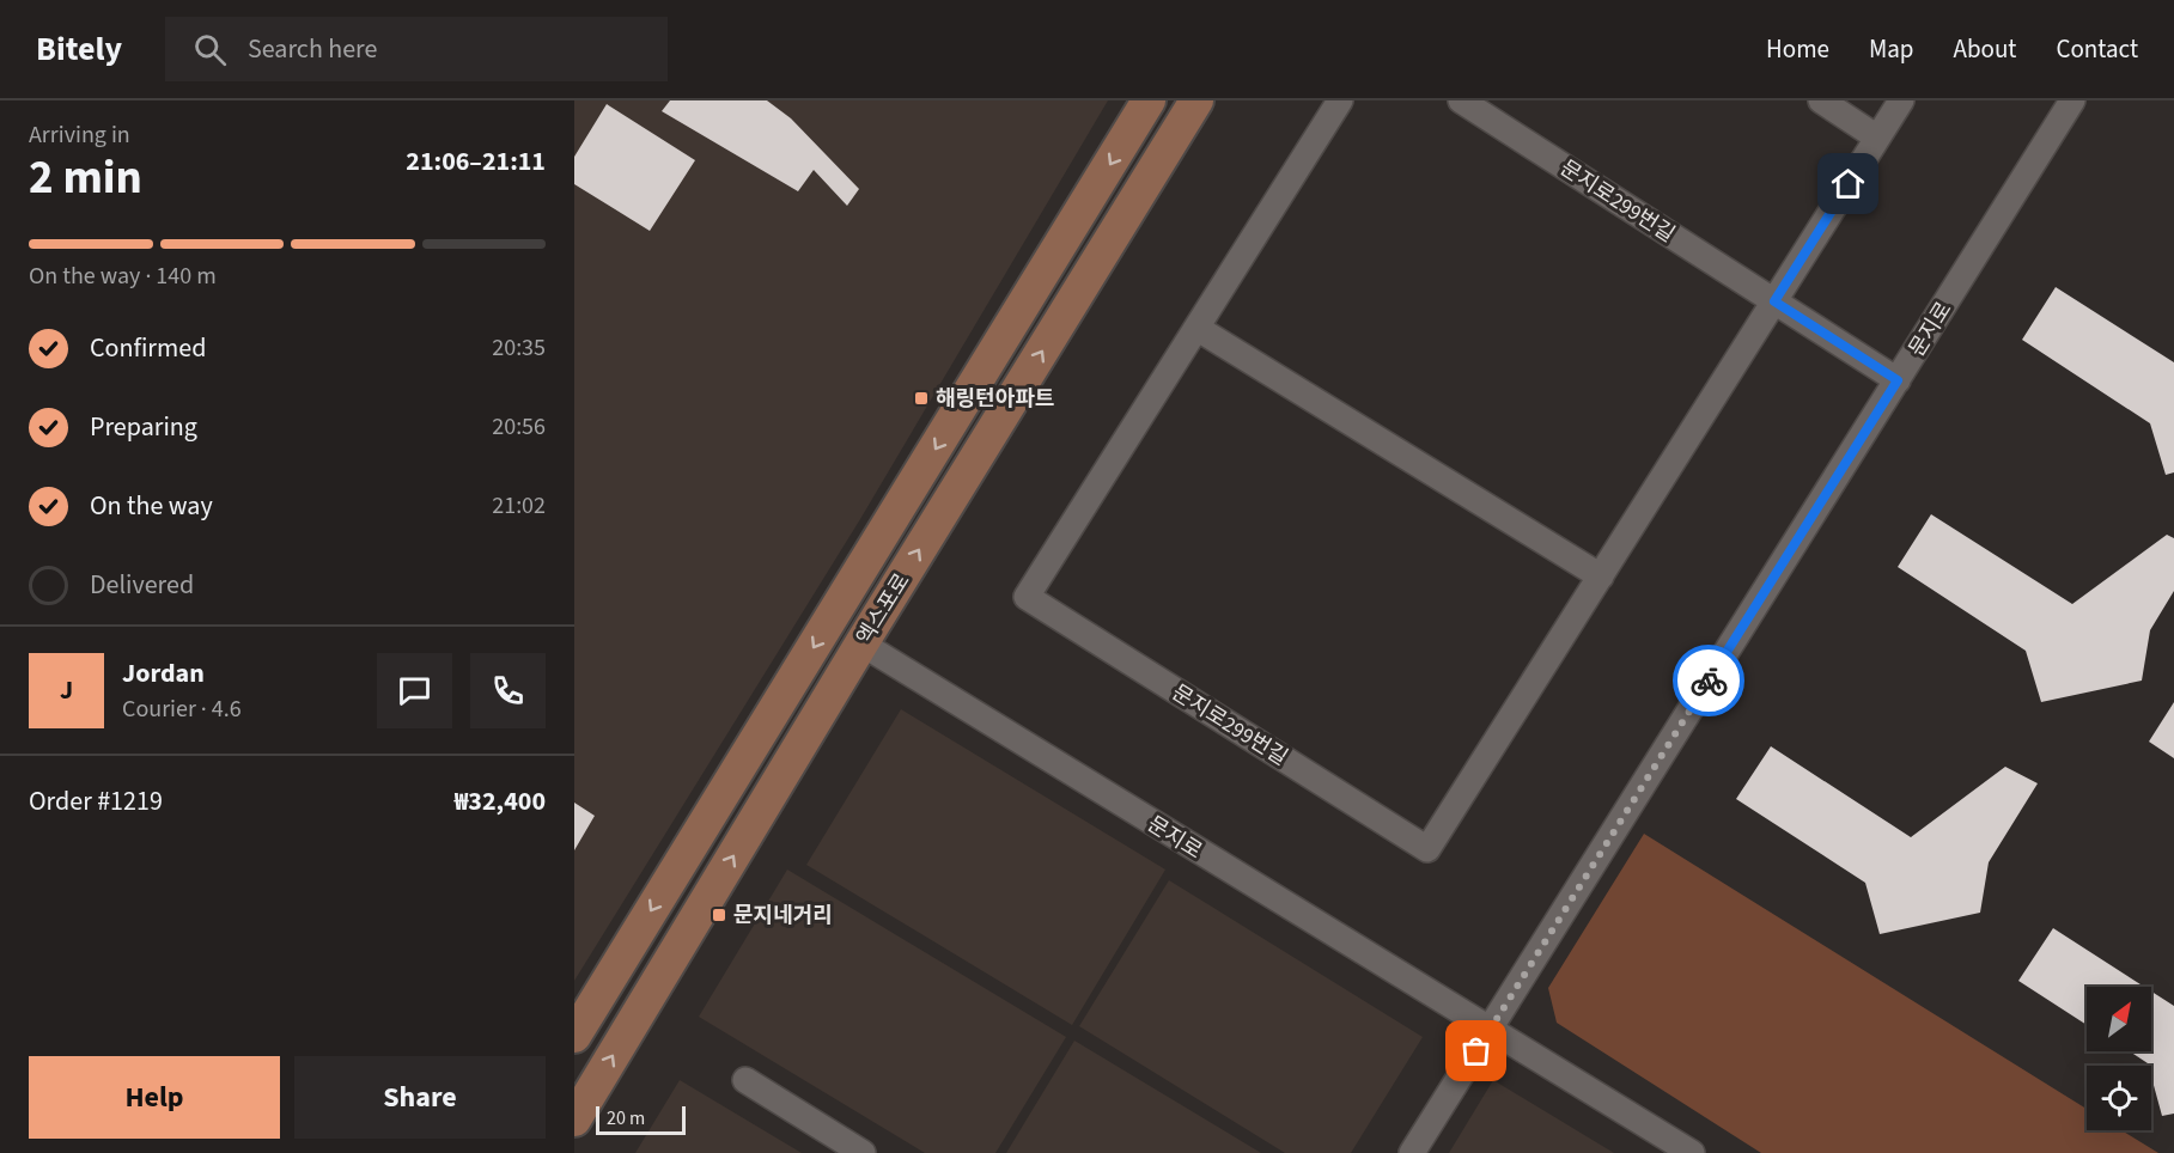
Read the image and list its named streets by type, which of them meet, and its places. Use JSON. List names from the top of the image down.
{
  "streets": {
    "main road": ["엑스포로"],
    "street": ["문지로299번길", "문지로"]
  },
  "crossings": [
    ["문지로299번길", "문지로"],
    ["문지로", "엑스포로"]
  ],
  "places": {
    "transit": ["해링턴아파트", "문지네거리"]
  },
  "scale_bar": "20 m",
  "north": "top right",
  "page": {
    "header": "Bitely",
    "search": "Search here",
    "nav": [
      "Home",
      "Map",
      "About",
      "Contact"
    ],
    "heading": ["2 min", "Arriving in", "21:06–21:11"],
    "panel": [
      "Jordan",
      "Courier · 4.6",
      "Order #1219",
      "₩32,400"
    ],
    "bar": "On the way · 140 m",
    "list": [
      ["Confirmed", "20:35"],
      ["Preparing", "20:56"],
      ["On the way", "21:02"],
      "Delivered"
    ],
    "round": "J",
    "buttons": ["Help", "Share"],
    "scale": "20 m"
  }
}
